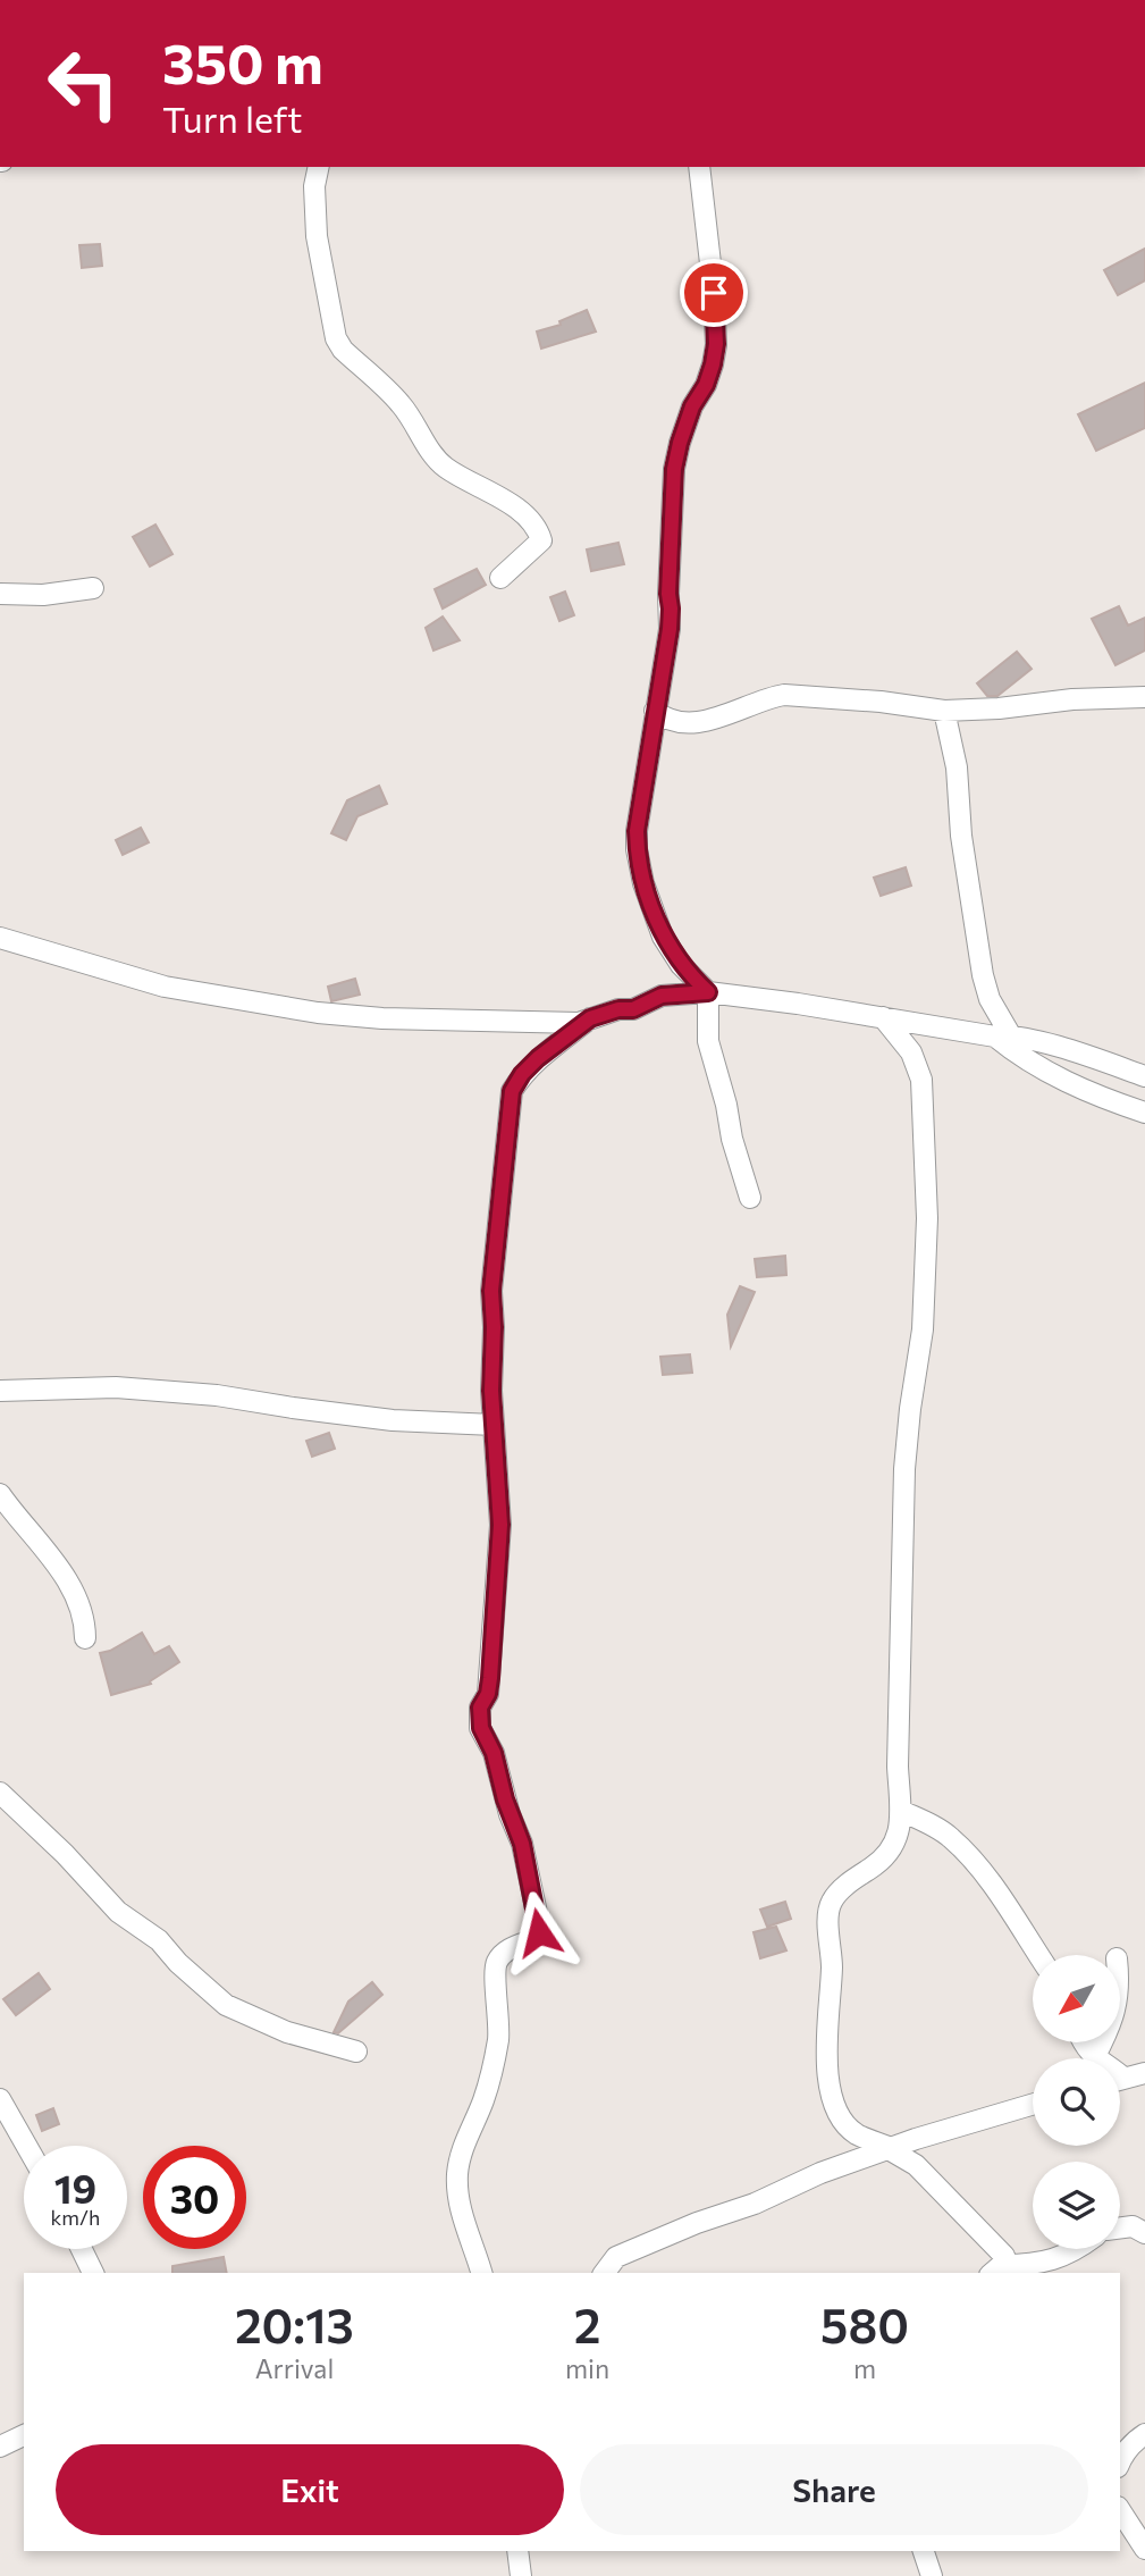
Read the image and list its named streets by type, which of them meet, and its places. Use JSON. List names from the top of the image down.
{
  "north": "bottom left",
  "page": {
    "turn": ["350 m", "Turn left"],
    "speed": "19 km/h",
    "limit": "30",
    "eta": [
      "20:13",
      "Arrival",
      "2",
      "min",
      "580",
      "m"
    ],
    "buttons": ["Exit", "Share"]
  }
}
